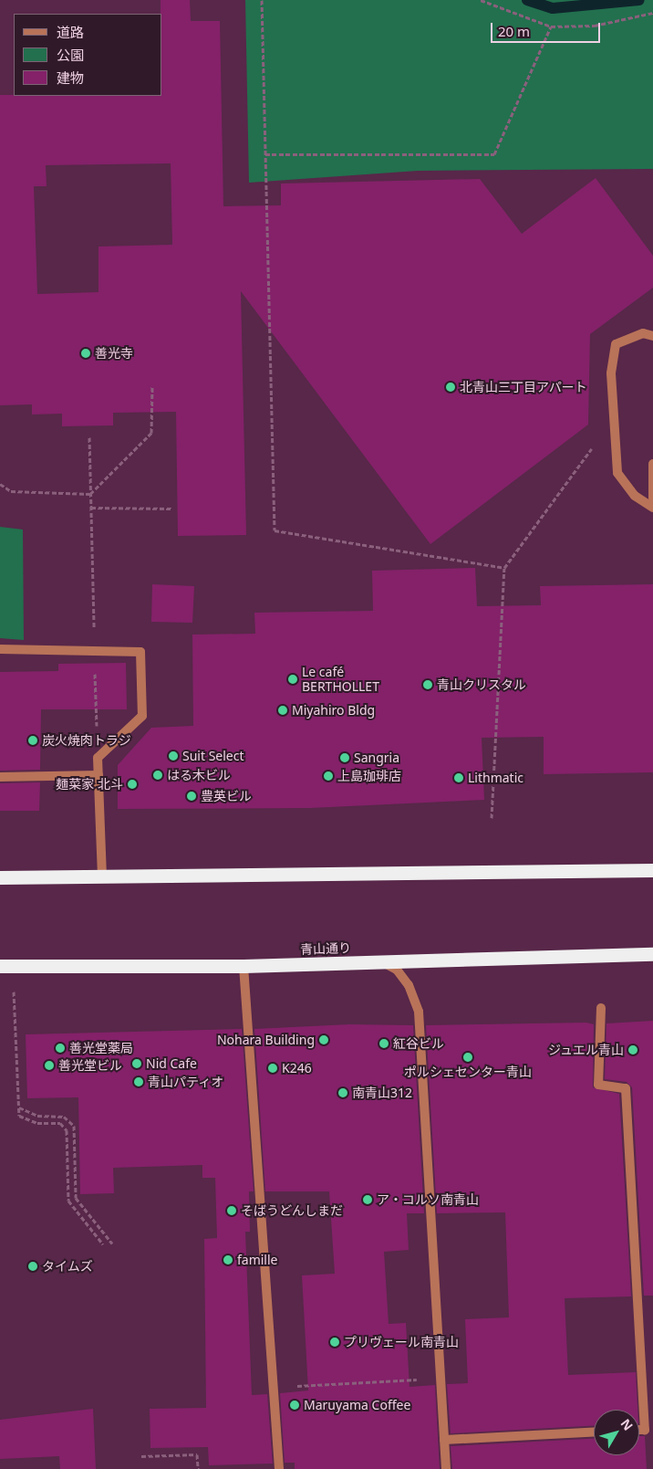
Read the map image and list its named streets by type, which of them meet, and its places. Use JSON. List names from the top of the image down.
{
  "streets": {
    "highway": ["青山通り"]
  },
  "places": [
    "善光寺",
    "北青山三丁目アパート",
    "Le café BERTHOLLET",
    "青山クリスタル",
    "Miyahiro Bldg",
    "炭火焼肉トラジ",
    "Suit Select",
    "Sangria",
    "はる木ビル",
    "上島珈琲店",
    "Lithmatic",
    "麺菜家 北斗",
    "豊英ビル",
    "Nohara Building",
    "紅谷ビル",
    "善光堂薬局",
    "ジュエル青山",
    "ポルシェセンター青山",
    "Nid Cafe",
    "善光堂ビル",
    "K246",
    "青山パティオ",
    "南青山312",
    "ア・コルソ南青山",
    "そばうどんしまだ",
    "famille",
    "タイムズ",
    "プリヴェール南青山",
    "Maruyama Coffee"
  ],
  "legend": ["道路", "公園", "建物"],
  "scale_bar": "20 m",
  "north": "top right"
}
